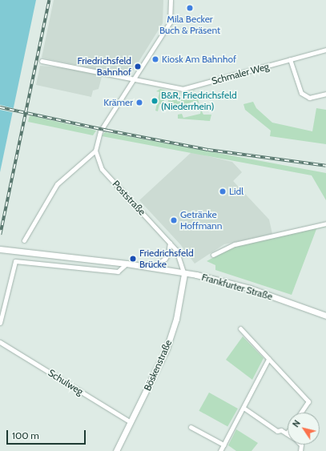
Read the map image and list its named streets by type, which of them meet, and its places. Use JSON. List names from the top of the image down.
{
  "streets": {
    "main road": ["Frankfurter Straße", "Böskenstraße"],
    "street": ["Schmaler Weg", "Poststraße", "Schulweg"]
  },
  "crossings": [
    ["Poststraße", "Frankfurter Straße"],
    ["Poststraße", "Böskenstraße"],
    ["Frankfurter Straße", "Böskenstraße"],
    ["Böskenstraße", "Schulweg"]
  ],
  "places": [
    "Mila Becker Buch & Präsent",
    "Kiosk Am Bahnhof",
    "Friedrichsfeld Bahnhof",
    "B&R, Friedrichsfeld (Niederrhein)",
    "Krämer",
    "Lidl",
    "Getränke Hoffmann",
    "Friedrichsfeld Brücke"
  ],
  "scale_bar": "100 m",
  "north": "top left"
}
